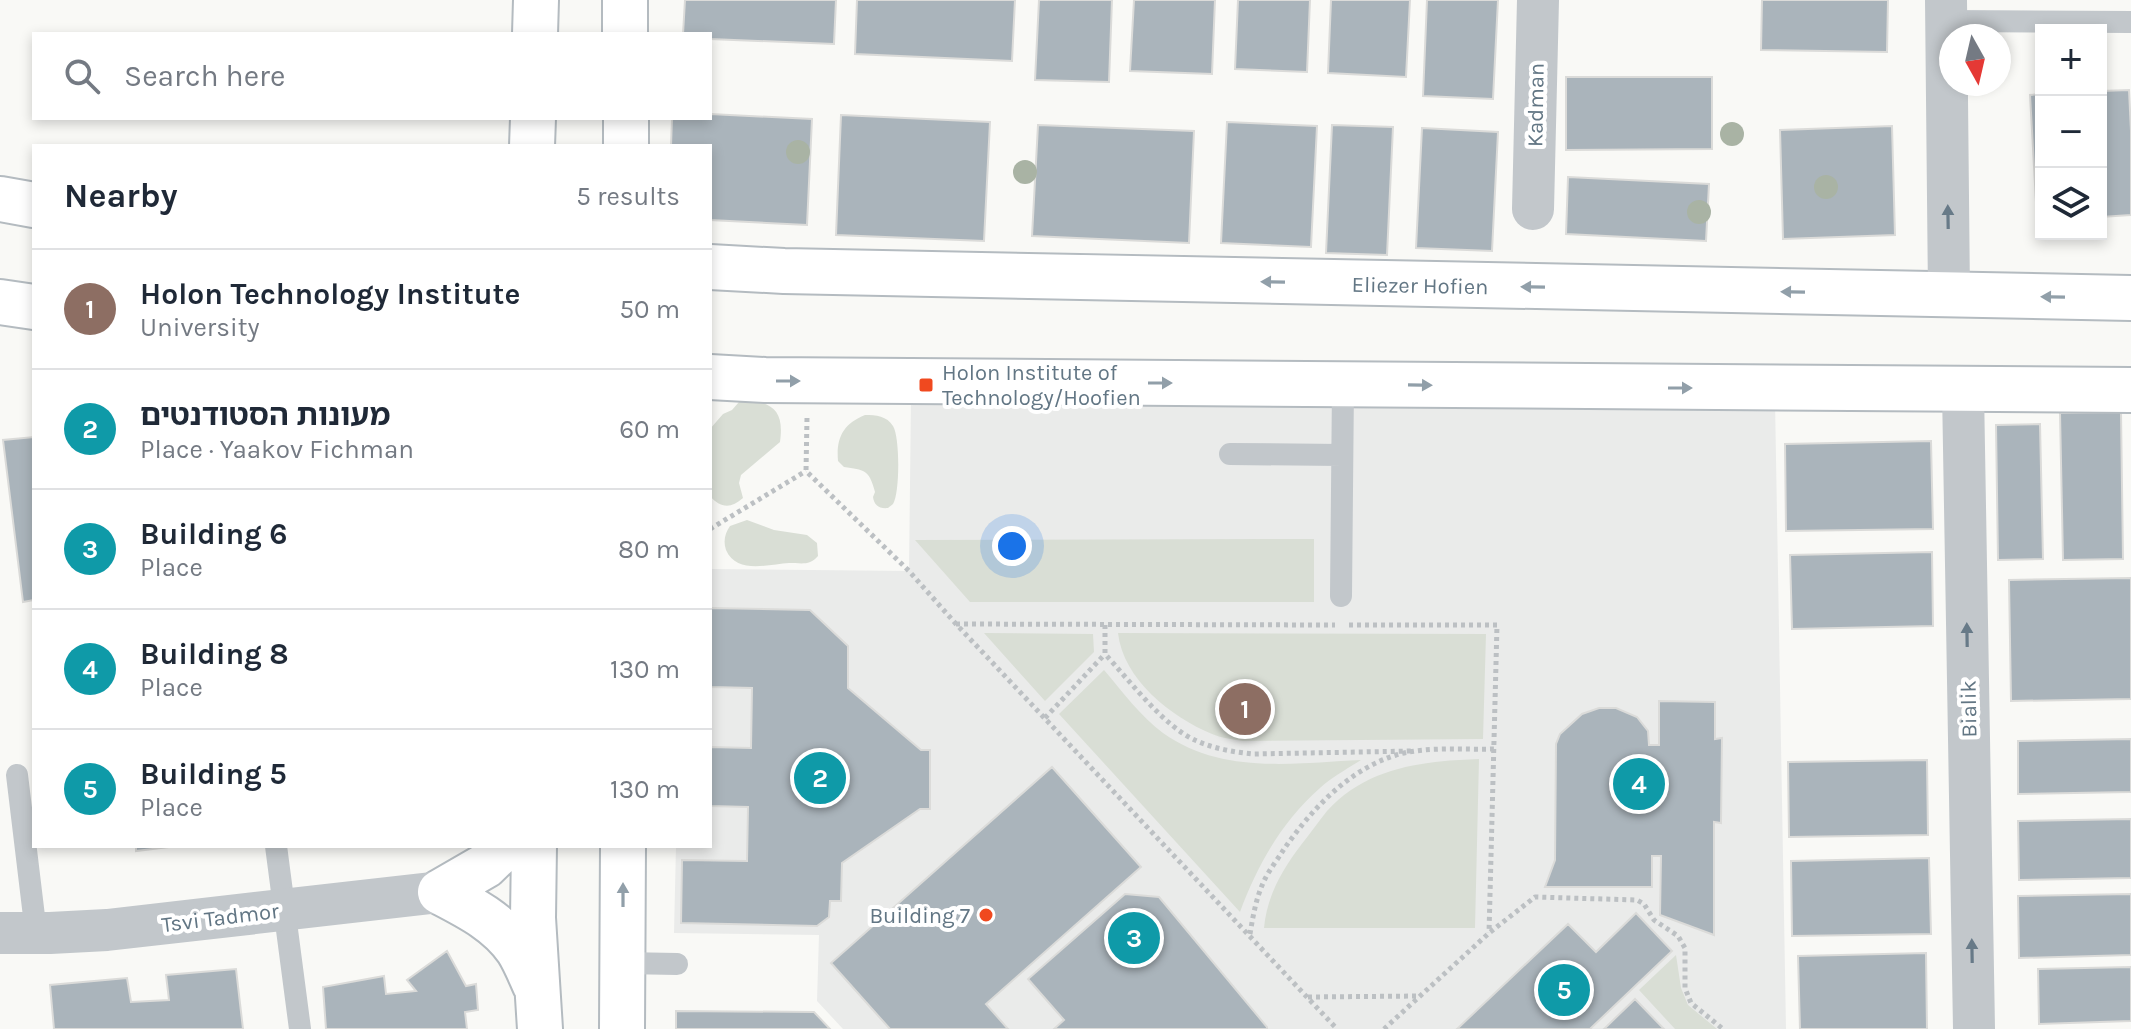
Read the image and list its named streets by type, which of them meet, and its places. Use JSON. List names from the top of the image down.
{
  "streets": {
    "main road": ["Eliezer Hofien"],
    "street": ["Kadman", "Bialik", "Tsvi Tadmor"]
  },
  "one_way": ["Bialik"],
  "places": {
    "transit": ["Holon Institute of Technology/Hoofien"],
    "other": ["Building 7"]
  },
  "north": "bottom",
  "page": {
    "map_buttons": ["+", "−"],
    "search": "Search here",
    "heading": ["Nearby", "5 results"],
    "list": [
      {
        "mark": "1",
        "name": "Holon Technology Institute",
        "note": "University",
        "value": "50 m"
      },
      {
        "mark": "2",
        "name": "מעונות הסטודנטים",
        "note": "Place · Yaakov Fichman",
        "value": "60 m"
      },
      {
        "mark": "3",
        "name": "Building 6",
        "note": "Place",
        "value": "80 m"
      },
      {
        "mark": "4",
        "name": "Building 8",
        "note": "Place",
        "value": "130 m"
      },
      {
        "mark": "5",
        "name": "Building 5",
        "note": "Place",
        "value": "130 m"
      }
    ],
    "pins": [
      "1",
      "2",
      "4",
      "3",
      "5"
    ]
  }
}
